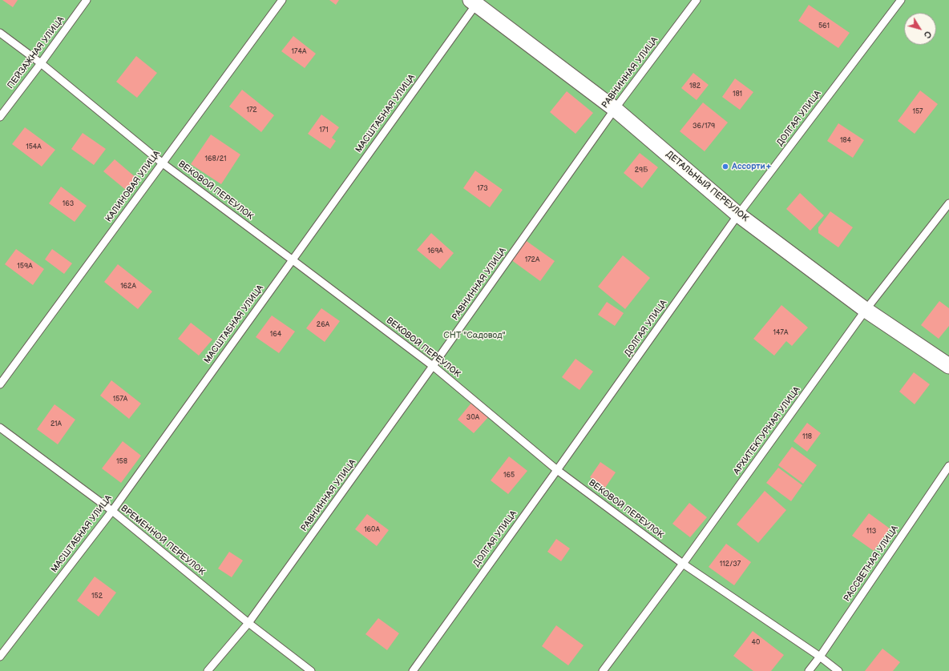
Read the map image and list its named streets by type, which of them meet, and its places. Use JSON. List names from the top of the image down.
{
  "streets": {
    "street": ["ДЕТАЛЬНЫЙ ПЕРЕУЛОК"],
    "lane": [
      "ПЕЙЗАЖНАЯ УЛИЦА",
      "РАВНИННАЯ УЛИЦА",
      "МАСШТАБНАЯ УЛИЦА",
      "ДОЛГАЯ УЛИЦА",
      "КАЛИНОВАЯ УЛИЦА",
      "ВЕКОВОЙ ПЕРЕУЛОК",
      "АРХИТЕКТУРНАЯ УЛИЦА",
      "ВРЕМЕННОЙ ПЕРЕУЛОК",
      "РАССВЕТНАЯ УЛИЦА"
    ]
  },
  "crossings": [
    ["ПЕЙЗАЖНАЯ УЛИЦА", "ВЕКОВОЙ ПЕРЕУЛОК"],
    ["РАВНИННАЯ УЛИЦА", "ДЕТАЛЬНЫЙ ПЕРЕУЛОК"],
    ["РАВНИННАЯ УЛИЦА", "ВЕКОВОЙ ПЕРЕУЛОК"],
    ["РАВНИННАЯ УЛИЦА", "ВРЕМЕННОЙ ПЕРЕУЛОК"],
    ["МАСШТАБНАЯ УЛИЦА", "ДЕТАЛЬНЫЙ ПЕРЕУЛОК"],
    ["МАСШТАБНАЯ УЛИЦА", "ВЕКОВОЙ ПЕРЕУЛОК"],
    ["МАСШТАБНАЯ УЛИЦА", "ВРЕМЕННОЙ ПЕРЕУЛОК"],
    ["ДОЛГАЯ УЛИЦА", "ДЕТАЛЬНЫЙ ПЕРЕУЛОК"],
    ["ДОЛГАЯ УЛИЦА", "ВЕКОВОЙ ПЕРЕУЛОК"],
    ["КАЛИНОВАЯ УЛИЦА", "ВЕКОВОЙ ПЕРЕУЛОК"],
    ["ДЕТАЛЬНЫЙ ПЕРЕУЛОК", "АРХИТЕКТУРНАЯ УЛИЦА"],
    ["ВЕКОВОЙ ПЕРЕУЛОК", "АРХИТЕКТУРНАЯ УЛИЦА"],
    ["ВЕКОВОЙ ПЕРЕУЛОК", "РАССВЕТНАЯ УЛИЦА"]
  ],
  "parks": ["СНТ \"Садовод\""],
  "places": ["Ассорти+"],
  "house_numbers": [
    "561",
    "174А",
    "182",
    "181",
    "172",
    "157",
    "36/179",
    "171",
    "184",
    "154А",
    "168/21",
    "29Б",
    "173",
    "163",
    "169А",
    "172А",
    "159А",
    "162А",
    "26А",
    "147А",
    "164",
    "157А",
    "30А",
    "21А",
    "118",
    "158",
    "165",
    "160А",
    "113",
    "112/37",
    "152",
    "40"
  ],
  "north": "bottom right"
}
